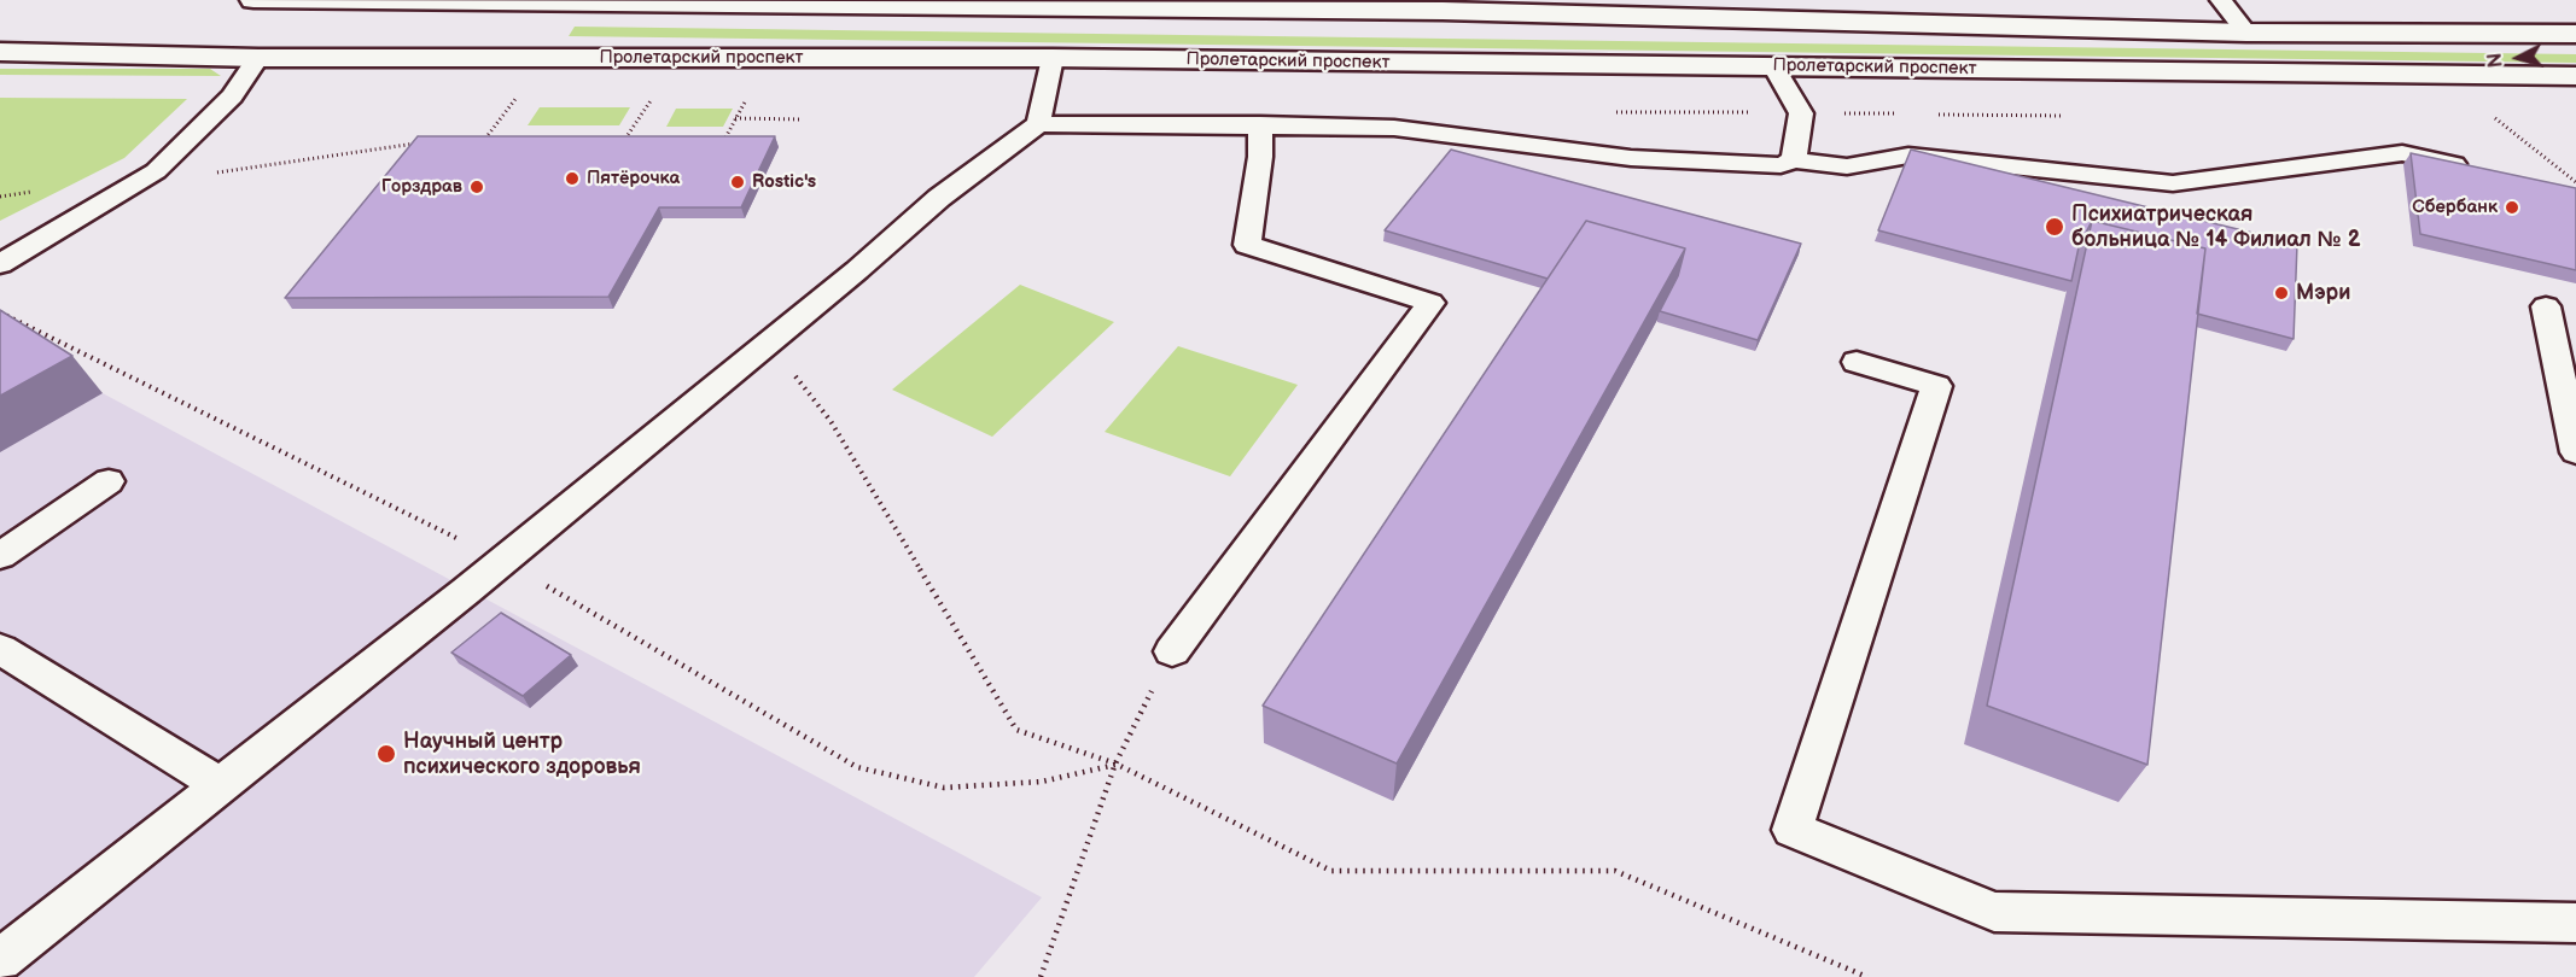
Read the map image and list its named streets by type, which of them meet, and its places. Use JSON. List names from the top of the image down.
{
  "streets": {
    "main road": ["Пролетарский проспект"]
  },
  "places": [
    "Пятёрочка",
    "Rostic's",
    "Горздрав",
    "Сбербанк",
    "Психиатрическая больница № 14 Филиал № 2",
    "Мэри",
    "Научный центр психического здоровья"
  ],
  "north": "left"
}
